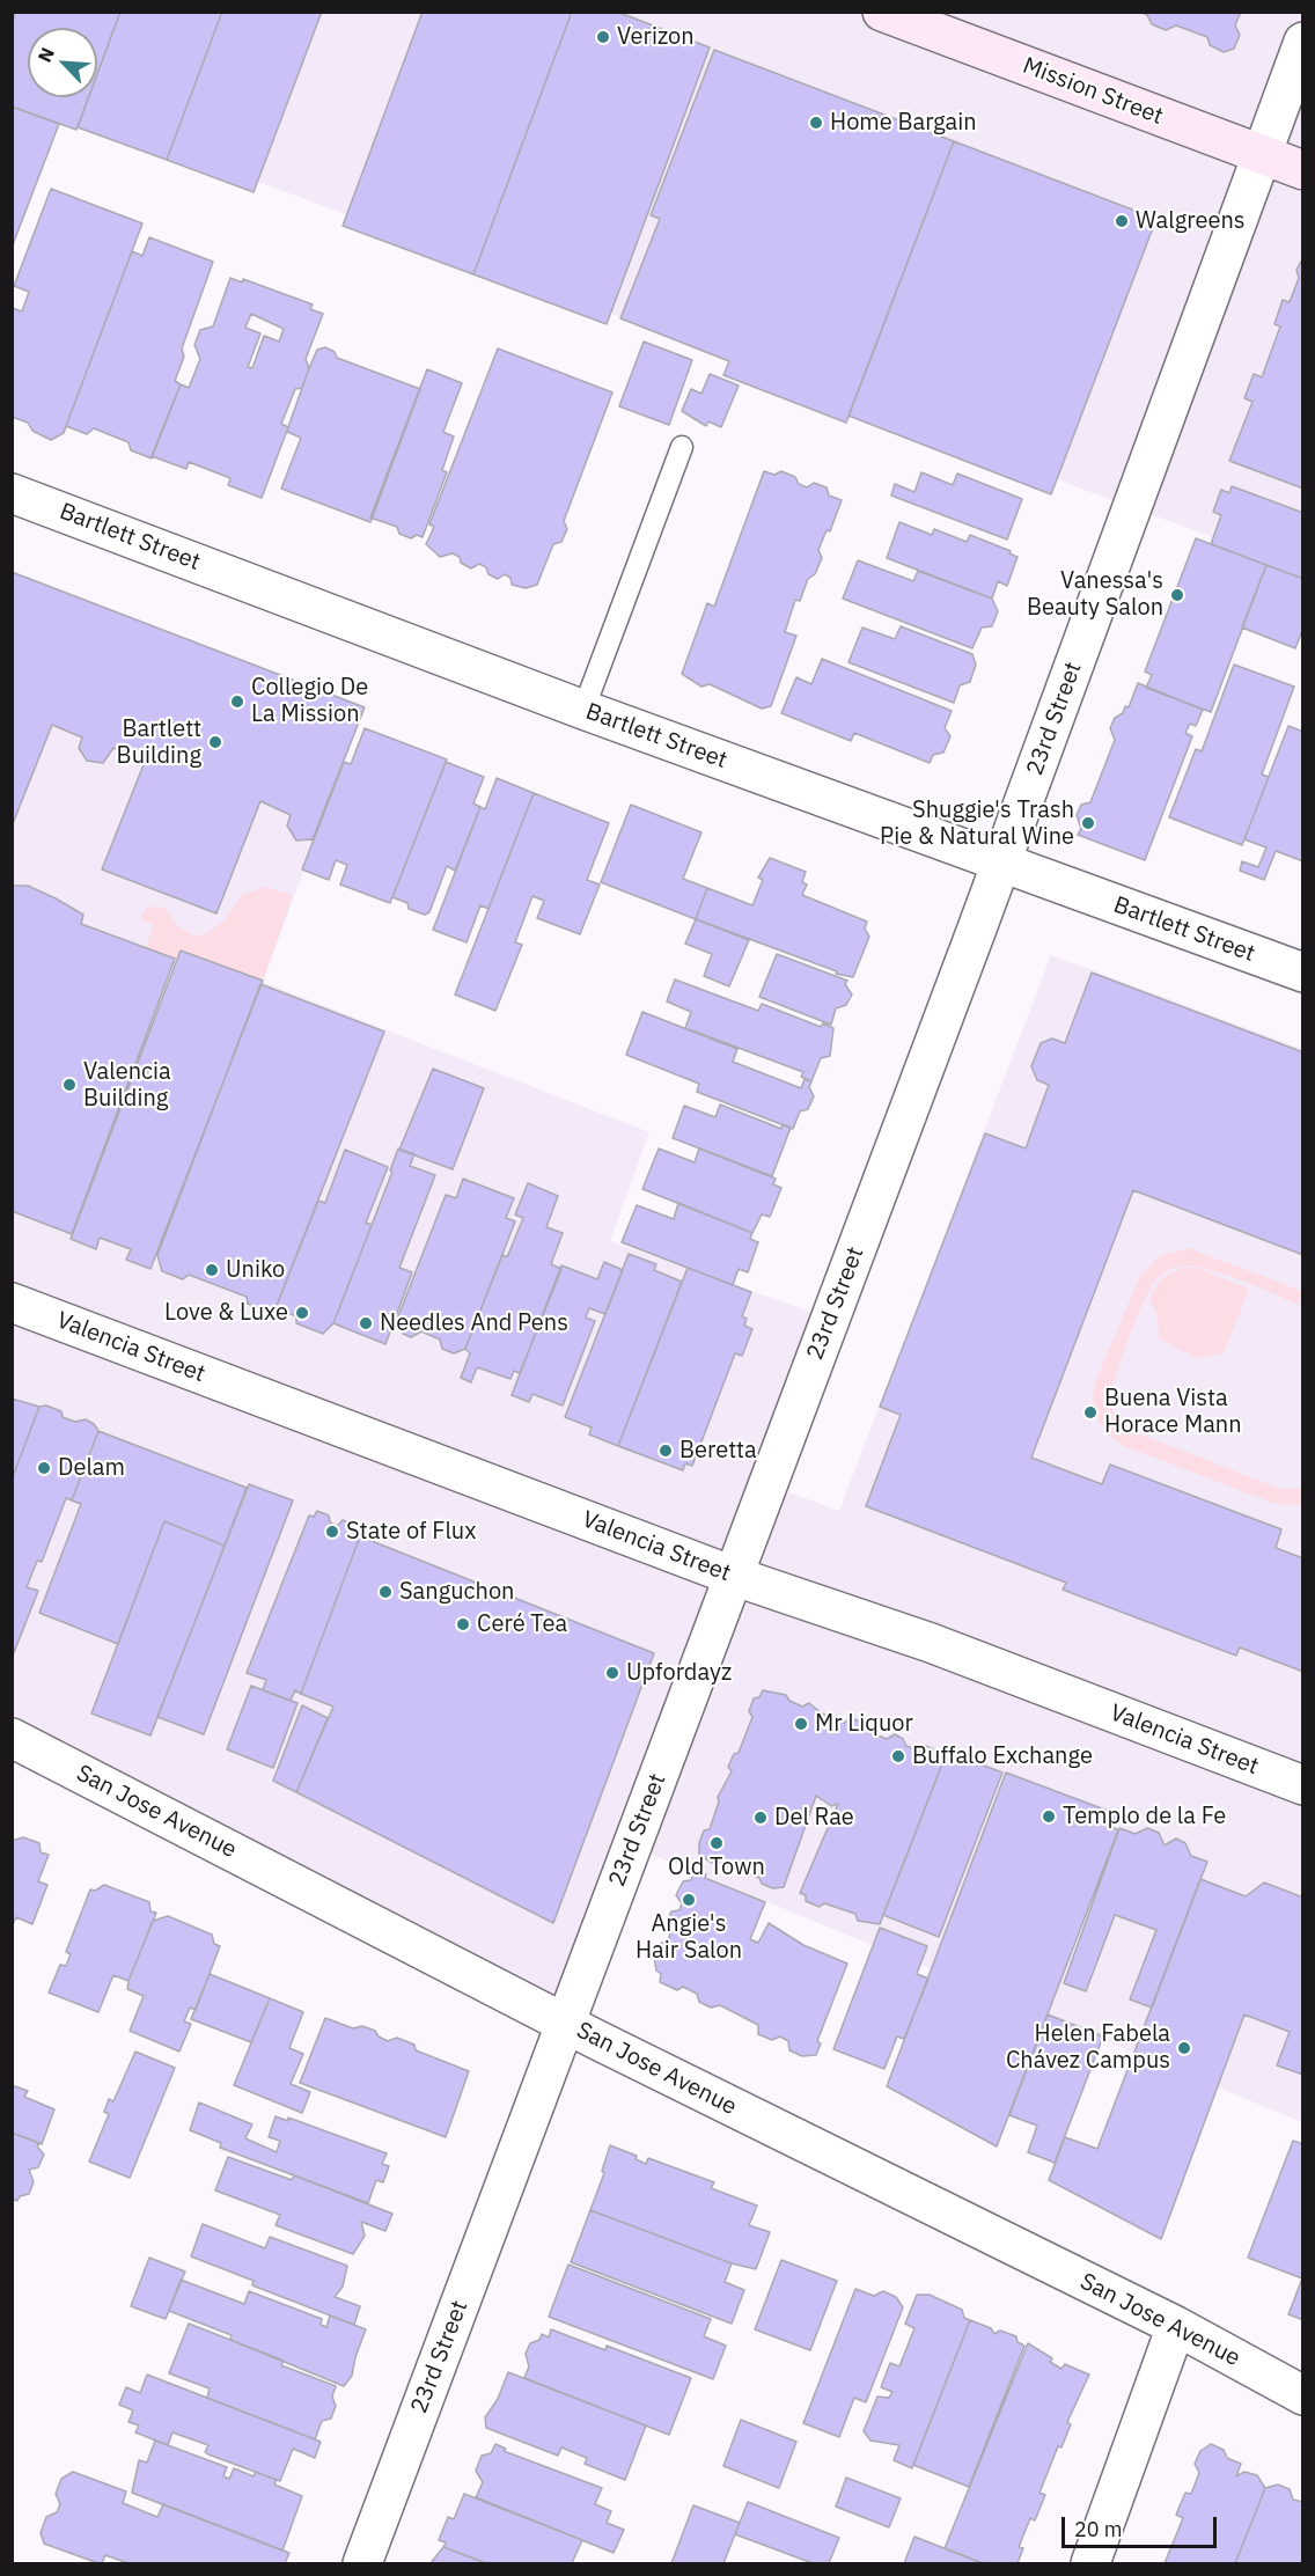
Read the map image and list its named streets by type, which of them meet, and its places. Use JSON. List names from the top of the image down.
{
  "streets": {
    "main road": ["Mission Street"],
    "street": [
      "Bartlett Street",
      "23rd Street",
      "Valencia Street",
      "San Jose Avenue"
    ]
  },
  "crossings": [
    ["Mission Street", "23rd Street"],
    ["Bartlett Street", "23rd Street"],
    ["23rd Street", "Valencia Street"],
    ["23rd Street", "San Jose Avenue"]
  ],
  "places": [
    "Verizon",
    "Home Bargain",
    "Walgreens",
    "Vanessa's Beauty Salon",
    "Collegio De La Mission",
    "Bartlett Building",
    "Shuggie's Trash Pie & Natural Wine",
    "Valencia Building",
    "Uniko",
    "Love & Luxe",
    "Needles And Pens",
    "Buena Vista Horace Mann",
    "Beretta",
    "Delam",
    "State of Flux",
    "Sanguchon",
    "Ceré Tea",
    "Upfordayz",
    "Mr Liquor",
    "Buffalo Exchange",
    "Templo de la Fe",
    "Del Rae",
    "Old Town",
    "Angie's Hair Salon",
    "Helen Fabela Chávez Campus"
  ],
  "scale_bar": "20 m",
  "north": "top left"
}
